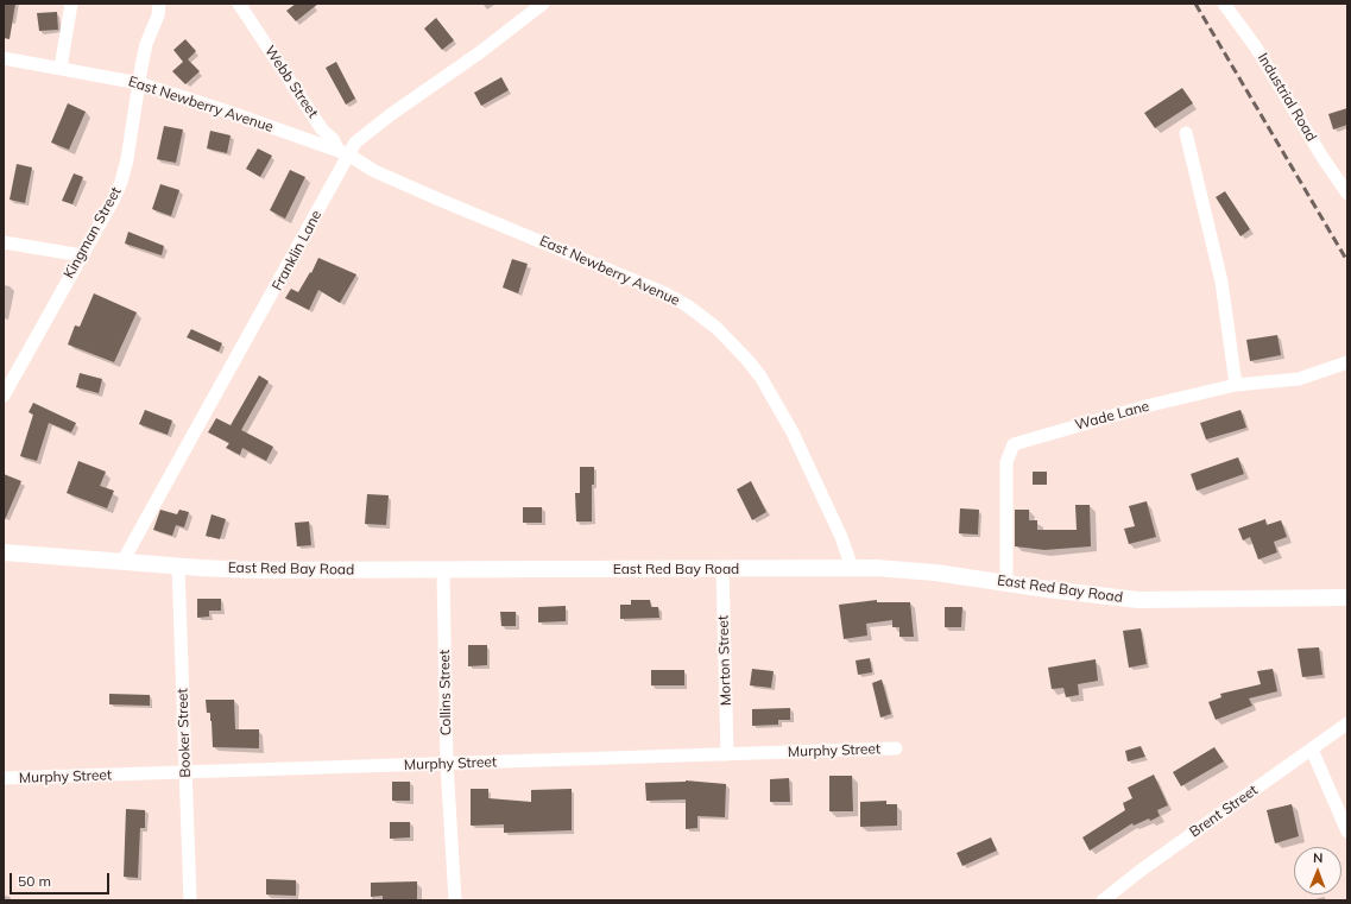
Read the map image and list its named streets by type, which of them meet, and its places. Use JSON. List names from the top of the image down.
{
  "streets": {
    "street": [
      "Webb Street",
      "Industrial Road",
      "East Newberry Avenue",
      "Kingman Street",
      "Franklin Lane",
      "Wade Lane",
      "East Red Bay Road",
      "Morton Street",
      "Collins Street",
      "Booker Street",
      "Murphy Street",
      "Brent Street"
    ]
  },
  "crossings": [
    ["Webb Street", "East Newberry Avenue"],
    ["Webb Street", "Franklin Lane"],
    ["East Newberry Avenue", "Kingman Street"],
    ["East Newberry Avenue", "Franklin Lane"],
    ["East Newberry Avenue", "East Red Bay Road"],
    ["Franklin Lane", "East Red Bay Road"],
    ["Wade Lane", "East Red Bay Road"],
    ["East Red Bay Road", "Morton Street"],
    ["East Red Bay Road", "Collins Street"],
    ["East Red Bay Road", "Booker Street"],
    ["Morton Street", "Murphy Street"],
    ["Collins Street", "Murphy Street"],
    ["Booker Street", "Murphy Street"]
  ],
  "scale_bar": "50 m",
  "north": "top"
}
